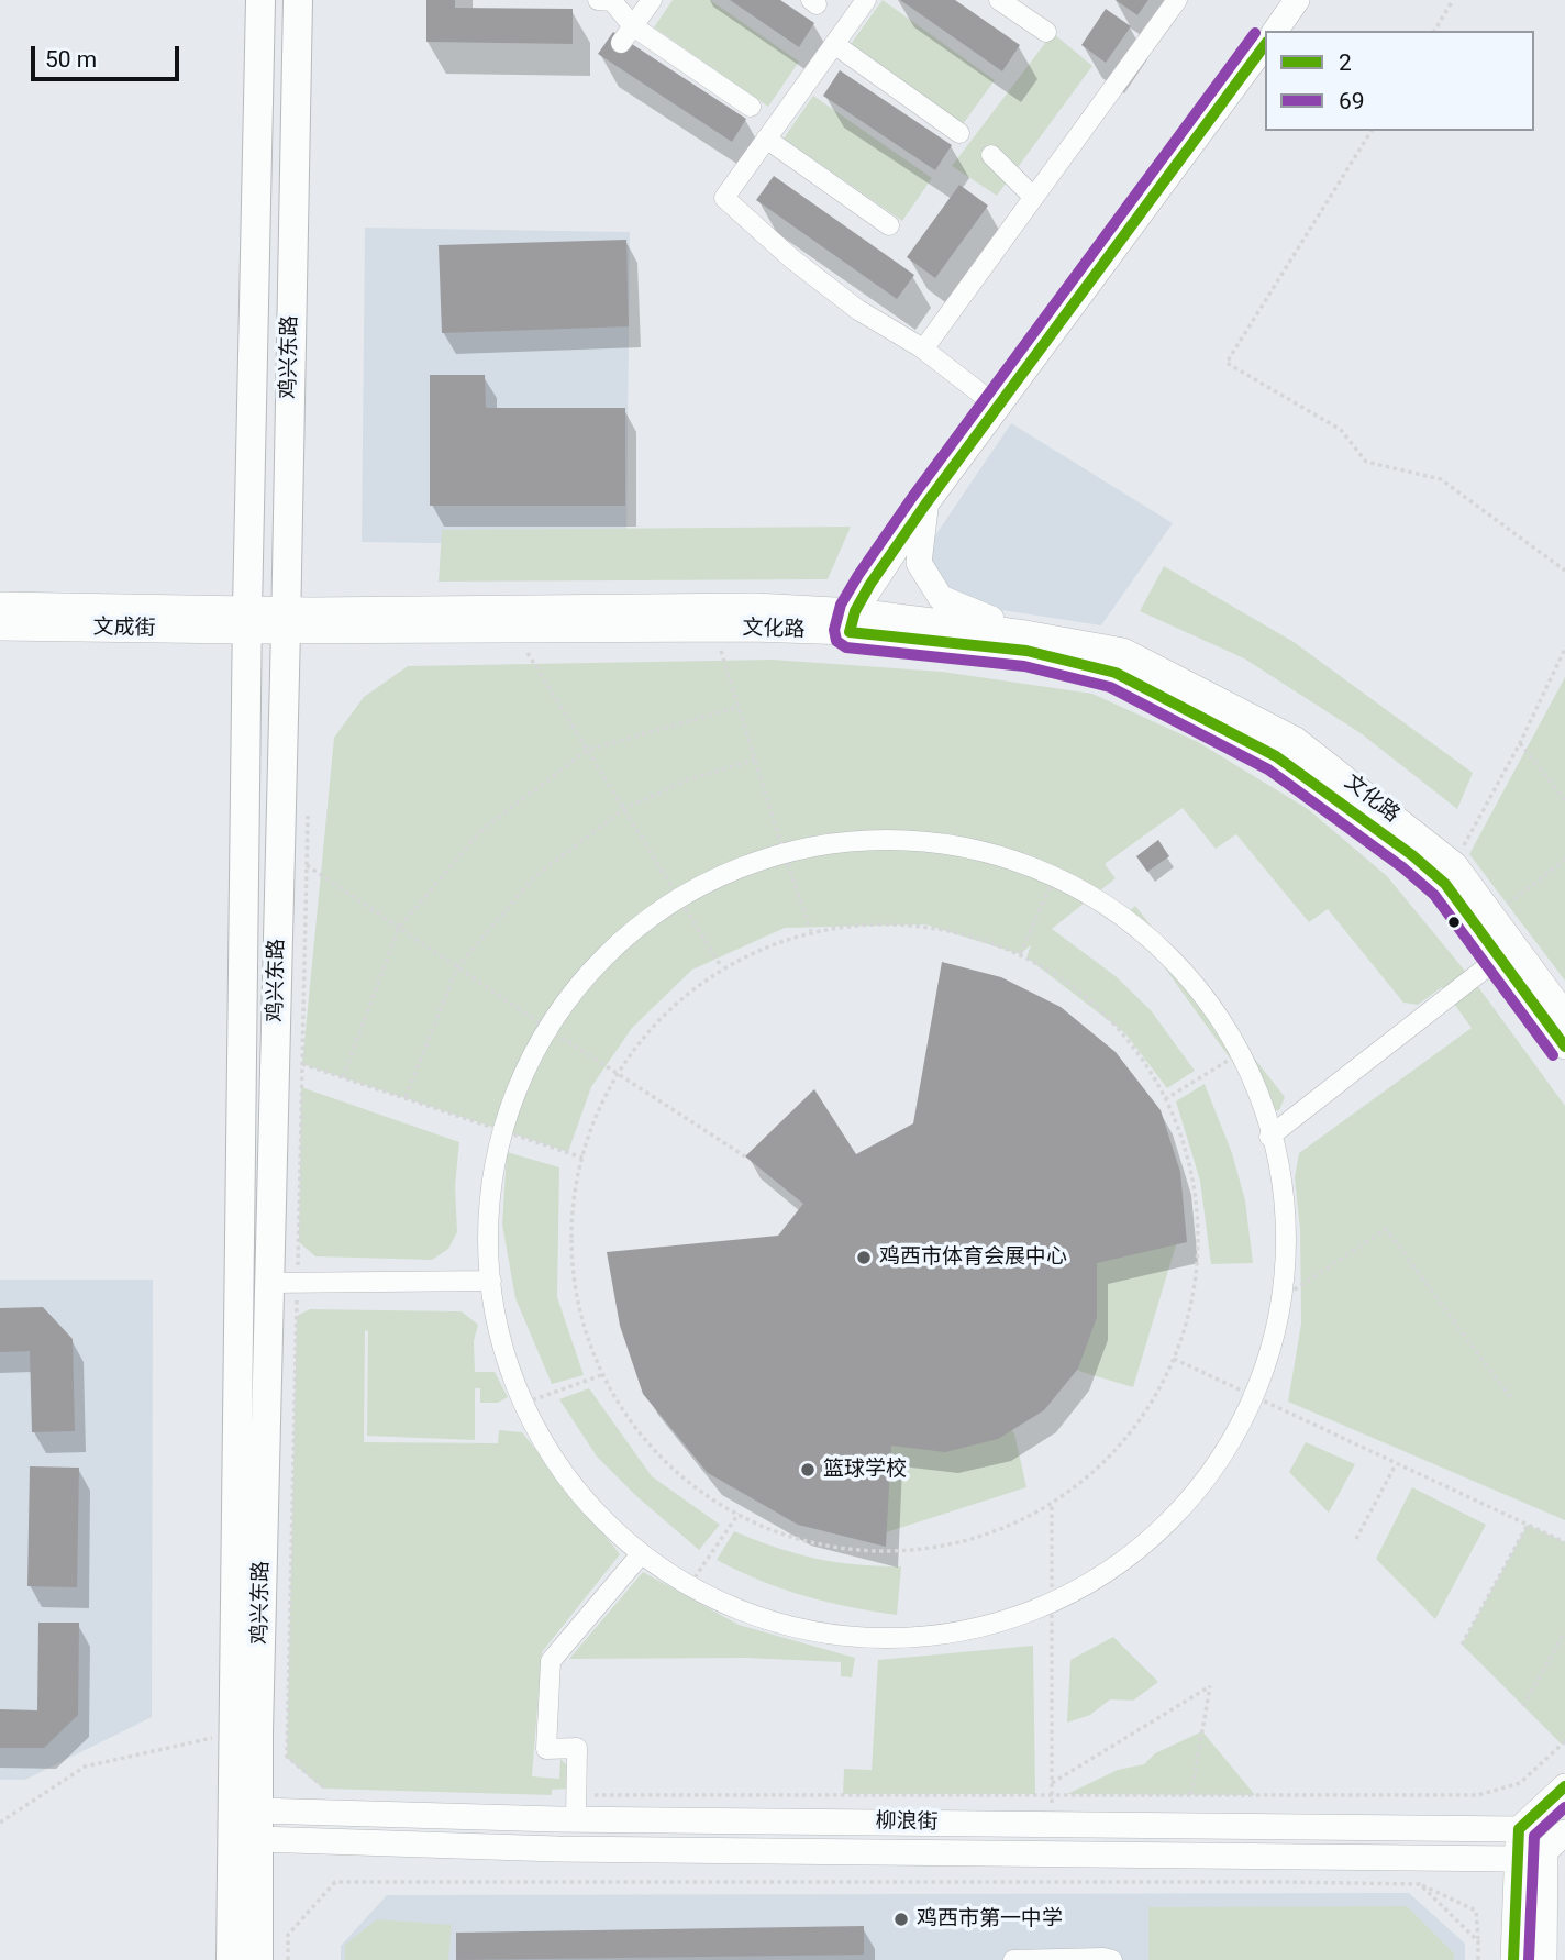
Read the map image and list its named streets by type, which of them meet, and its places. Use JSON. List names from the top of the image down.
{
  "streets": {
    "highway": ["鸡兴东路"],
    "main road": ["文成街", "文化路", "柳浪街"]
  },
  "crossings": [
    ["鸡兴东路", "文成街"],
    ["鸡兴东路", "文化路"],
    ["鸡兴东路", "柳浪街"],
    ["文成街", "文化路"]
  ],
  "places": ["鸡西市体育会展中心", "篮球学校", "鸡西市第一中学"],
  "lines": ["transit line 69", "transit line 2"],
  "legend": ["2", "69"],
  "scale_bar": "50 m"
}
